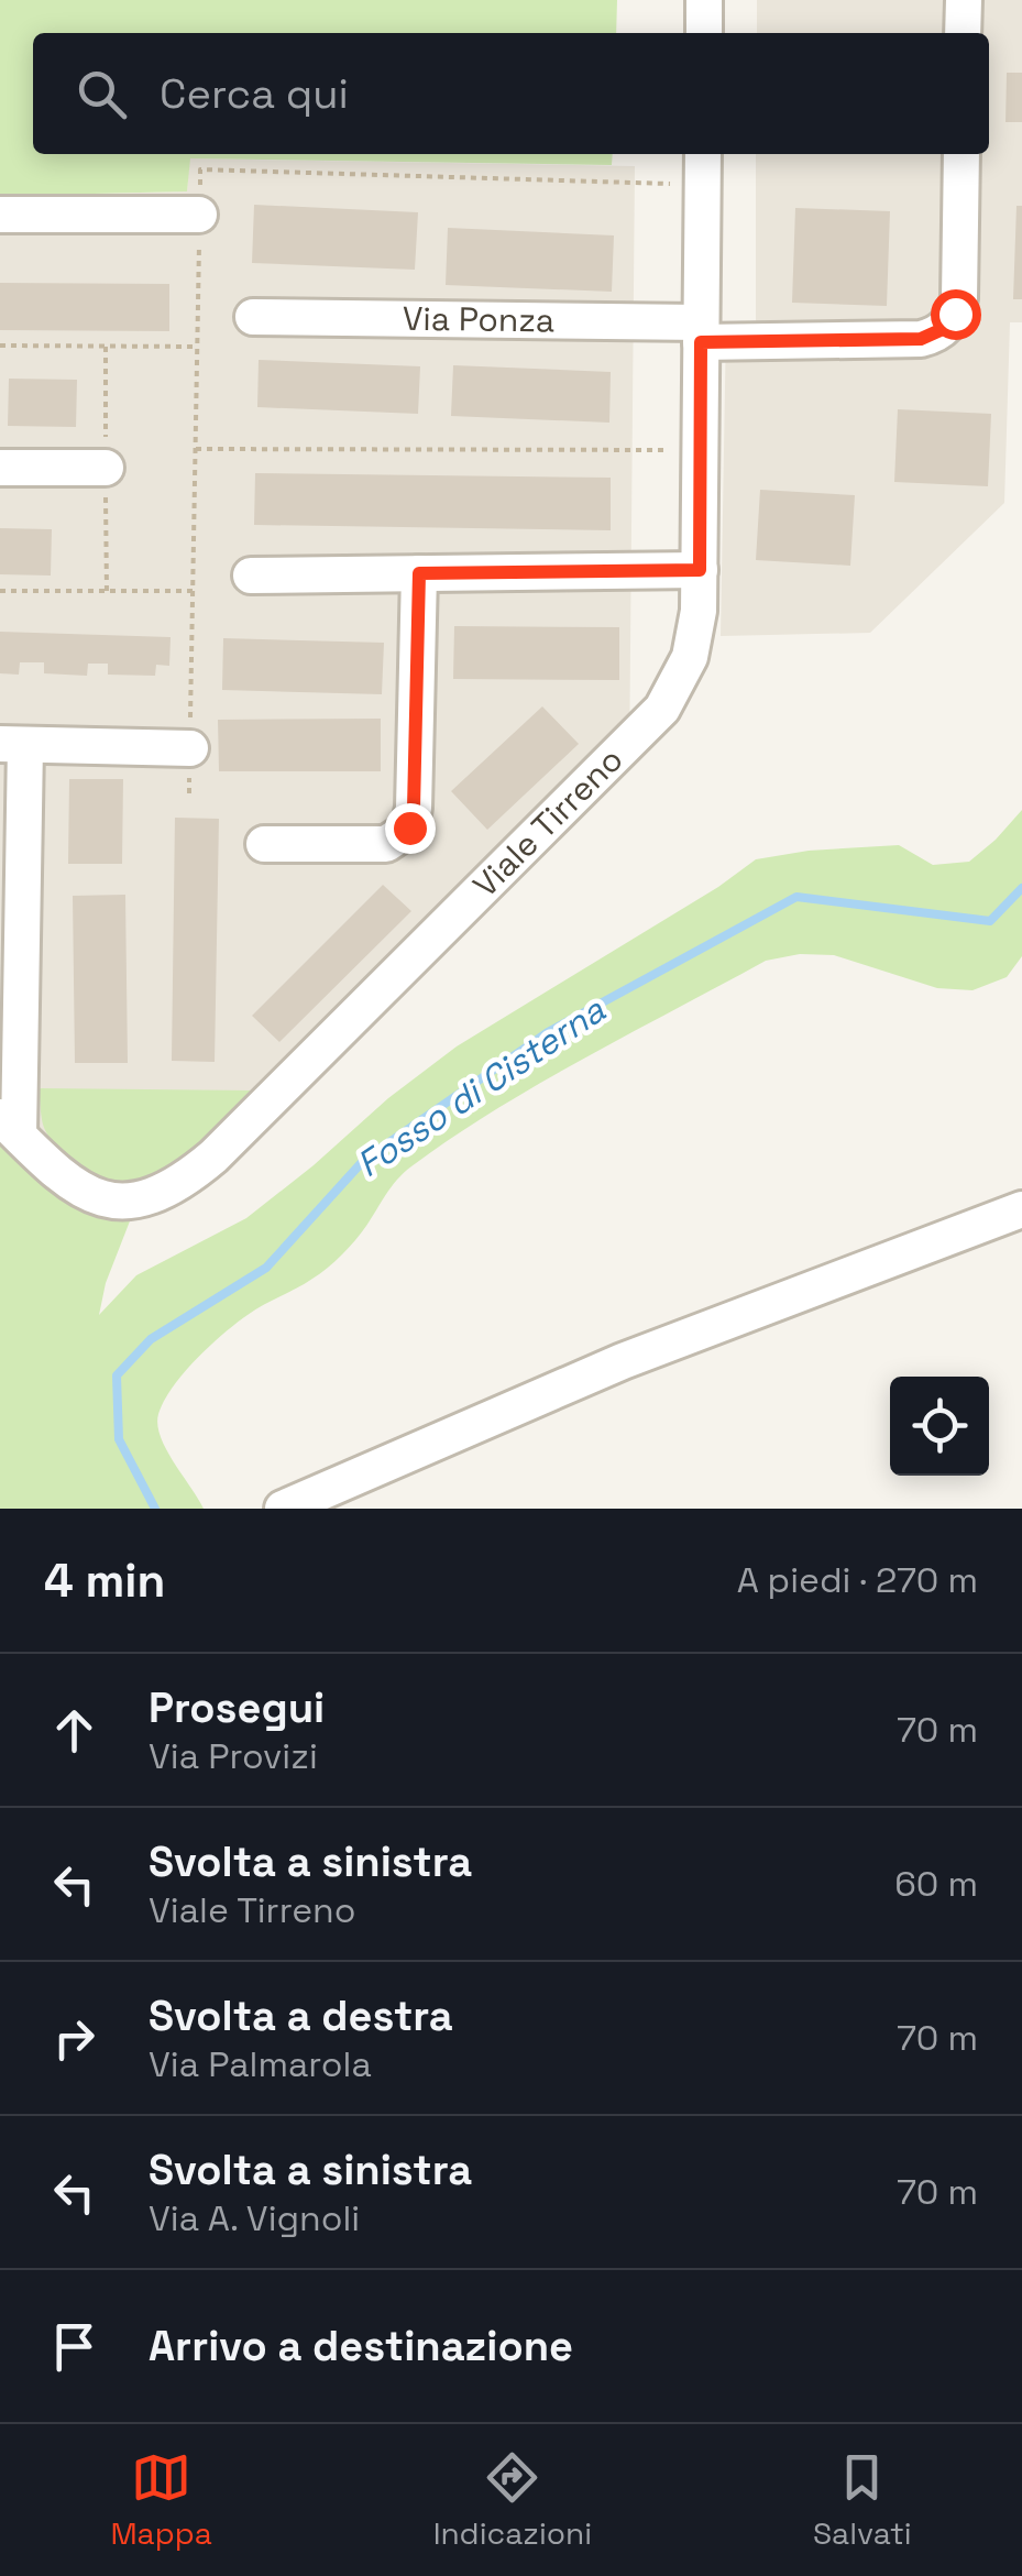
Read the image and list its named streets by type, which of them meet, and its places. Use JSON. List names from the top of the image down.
{
  "streets": {
    "street": ["Via Ponza", "Viale Tirreno"]
  },
  "crossings": [
    ["Via Ponza", "Viale Tirreno"]
  ],
  "water": ["Fosso di Cisterna"],
  "page": {
    "search": "Cerca qui",
    "heading": ["4 min", "A piedi · 270 m"],
    "list": [
      ["Prosegui", "Via Provizi", "70 m"],
      ["Svolta a sinistra", "Viale Tirreno", "60 m"],
      ["Svolta a destra", "Via Palmarola", "70 m"],
      ["Svolta a sinistra", "Via A. Vignoli", "70 m"],
      "Arrivo a destinazione"
    ],
    "nav": ["Mappa", "Indicazioni", "Salvati"]
  }
}
